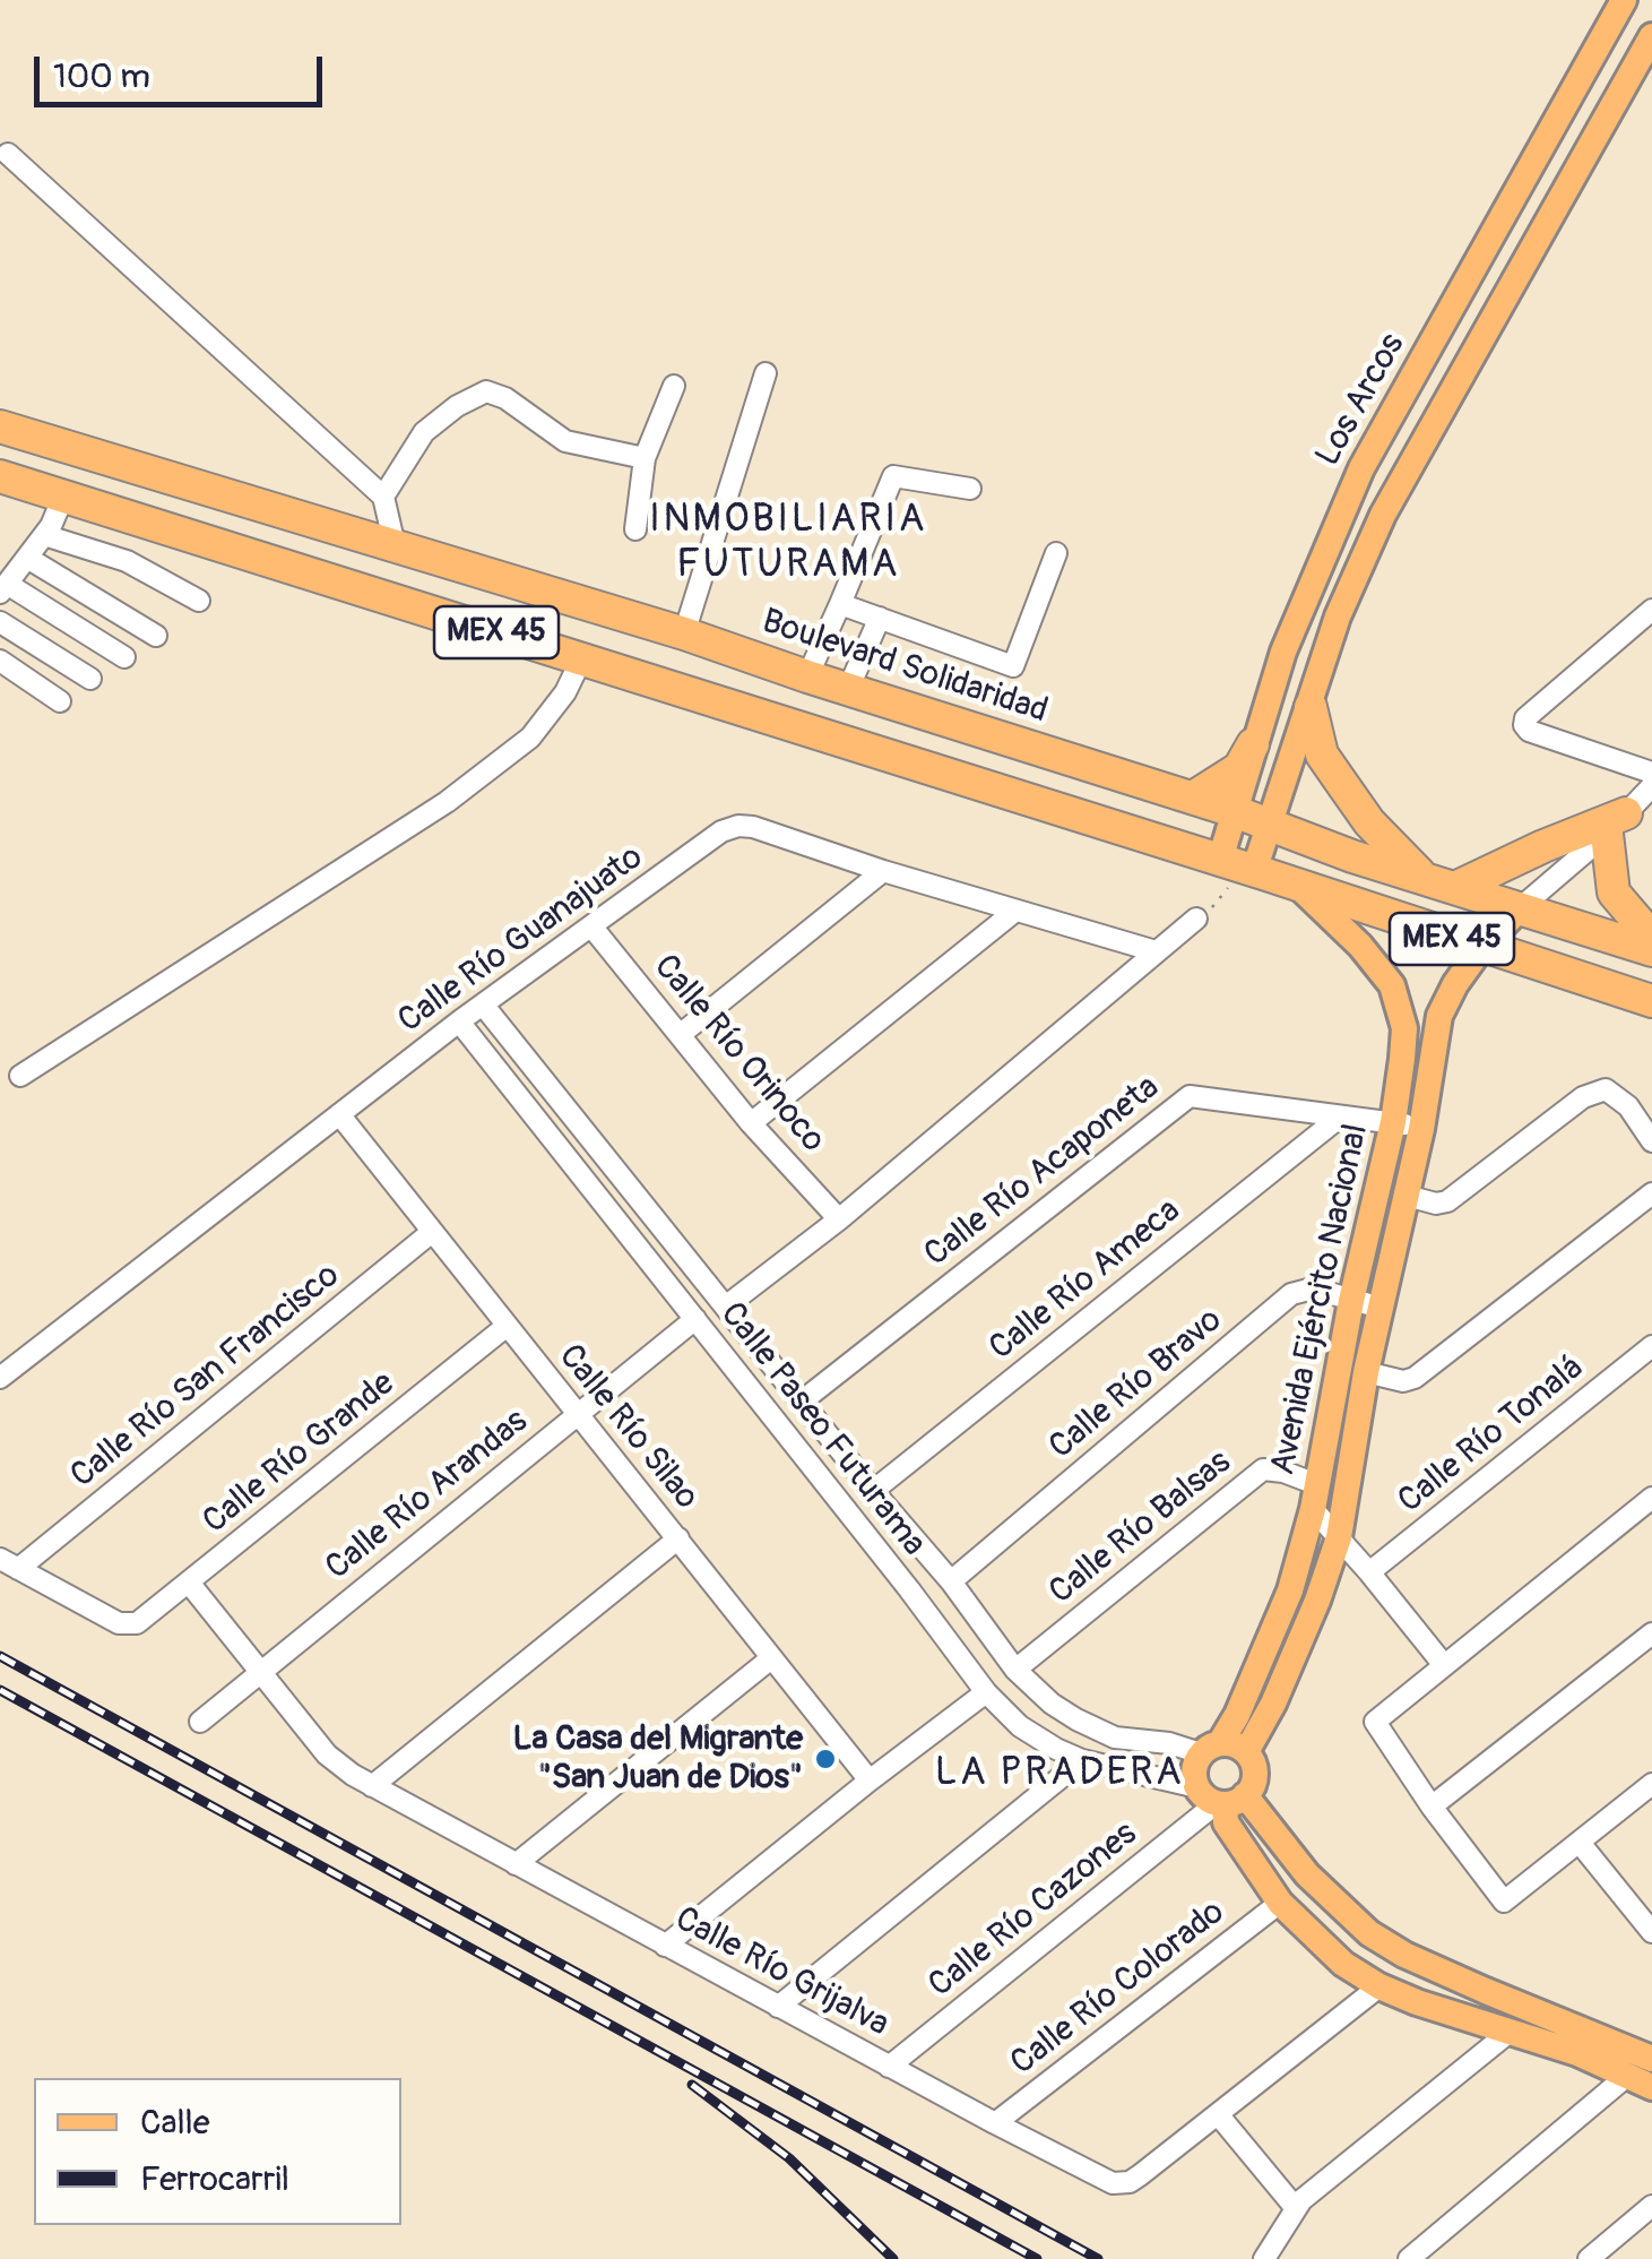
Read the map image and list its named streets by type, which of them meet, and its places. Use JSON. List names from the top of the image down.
{
  "streets": {
    "highway": ["MEX 45", "Boulevard Solidaridad"],
    "main road": ["Los Arcos", "Avenida Ejército Nacional"],
    "street": [
      "Calle Río Guanajuato",
      "Calle Río Orinoco",
      "Calle Río Acaponeta",
      "Calle Río Ameca",
      "Calle Río San Francisco",
      "Calle Río Bravo",
      "Calle Río Silao",
      "Calle Paseo Futurama",
      "Calle Río Tonalá",
      "Calle Río Grande",
      "Calle Río Arandas",
      "Calle Río Balsas",
      "Calle Río Cazones",
      "Calle Río Grijalva",
      "Calle Río Colorado"
    ]
  },
  "crossings": [
    ["Los Arcos", "MEX 45"],
    ["Los Arcos", "Boulevard Solidaridad"],
    ["MEX 45", "Avenida Ejército Nacional"],
    ["Boulevard Solidaridad", "Avenida Ejército Nacional"],
    ["Calle Río Guanajuato", "Calle Río Orinoco"],
    ["Calle Río Guanajuato", "Calle Río Silao"],
    ["Calle Río Guanajuato", "Calle Paseo Futurama"],
    ["Calle Río Acaponeta", "Calle Río Ameca"],
    ["Calle Río Acaponeta", "Avenida Ejército Nacional"],
    ["Calle Río Acaponeta", "Calle Paseo Futurama"],
    ["Calle Río Ameca", "Calle Paseo Futurama"],
    ["Avenida Ejército Nacional", "Calle Río Bravo"],
    ["Avenida Ejército Nacional", "Calle Paseo Futurama"],
    ["Avenida Ejército Nacional", "Calle Río Balsas"],
    ["Avenida Ejército Nacional", "Calle Río Cazones"],
    ["Calle Río San Francisco", "Calle Río Silao"],
    ["Calle Río San Francisco", "Calle Río Grande"],
    ["Calle Río Bravo", "Calle Paseo Futurama"],
    ["Calle Río Silao", "Calle Río Grande"],
    ["Calle Río Silao", "Calle Río Arandas"],
    ["Calle Paseo Futurama", "Calle Río Arandas"],
    ["Calle Paseo Futurama", "Calle Río Balsas"],
    ["Calle Paseo Futurama", "Calle Río Cazones"],
    ["Calle Río Grande", "Calle Río Grijalva"],
    ["Calle Río Arandas", "Calle Río Grijalva"],
    ["Calle Río Cazones", "Calle Río Grijalva"],
    ["Calle Río Grijalva", "Calle Río Colorado"]
  ],
  "districts": ["INMOBILIARIA FUTURAMA", "LA PRADERA"],
  "places": ["La Casa del Migrante \"San Juan de Dios\""],
  "legend": ["Calle", "Ferrocarril"],
  "scale_bar": "100 m"
}
